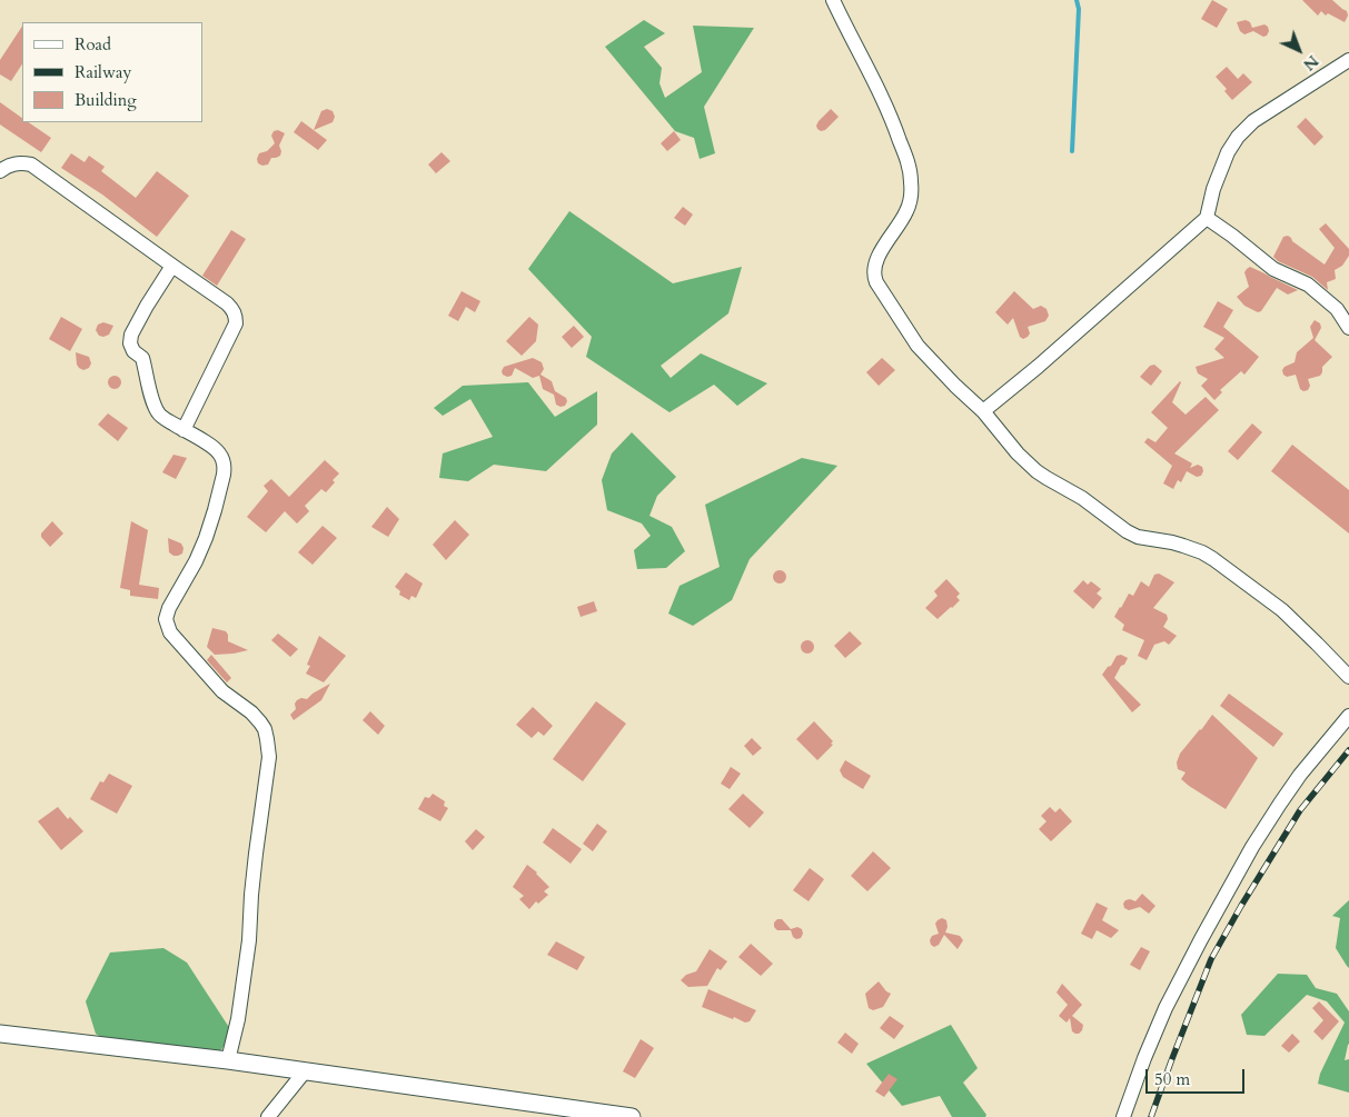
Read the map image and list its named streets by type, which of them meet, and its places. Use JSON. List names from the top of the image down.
{
  "legend": ["Road", "Railway", "Building"],
  "scale_bar": "50 m",
  "north": "bottom right"
}
